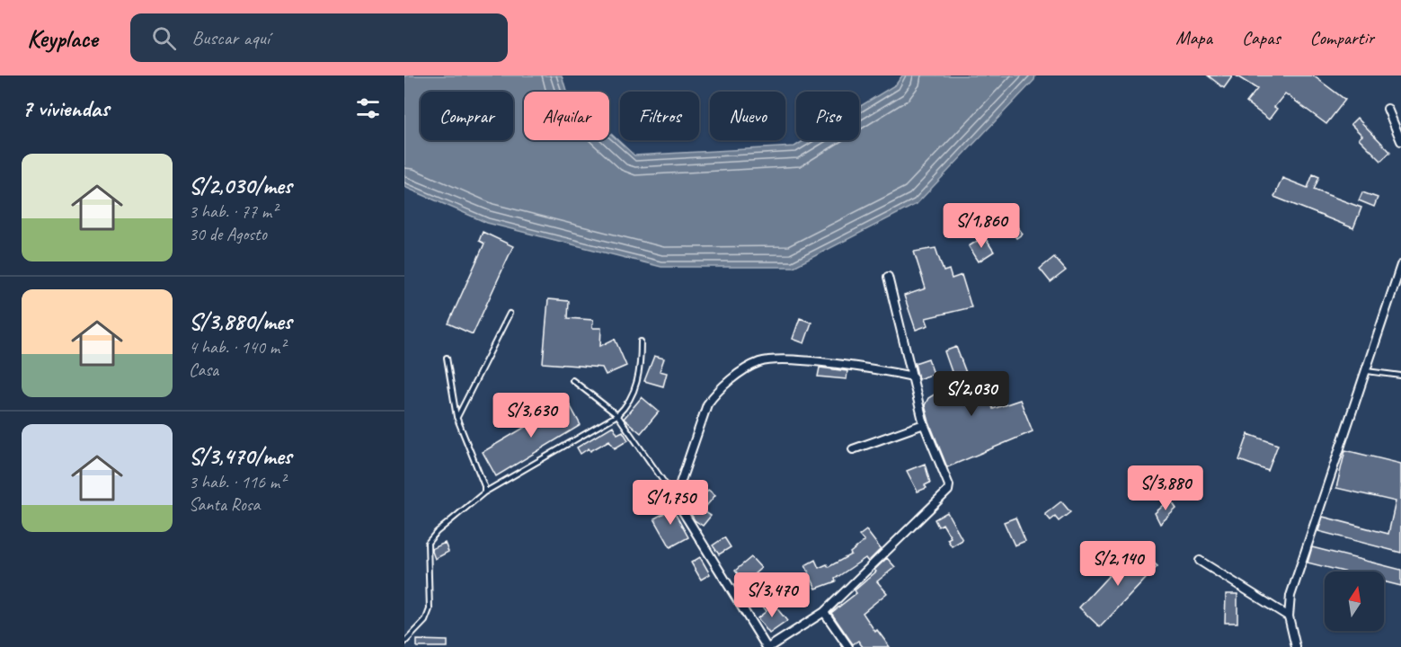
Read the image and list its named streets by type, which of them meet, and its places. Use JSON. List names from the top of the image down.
{
  "north": "top",
  "page": {
    "header": "Keyplace",
    "search": "Buscar aquí",
    "nav": ["Mapa", "Capas", "Compartir"],
    "heading": "7 viviendas",
    "chip": [
      "Comprar",
      "Alquilar",
      "Filtros",
      "Nuevo",
      "Piso"
    ],
    "list": [
      {
        "name": "S/2,030/mes",
        "note": "3 hab. · 77 m² · 30 de Agosto"
      },
      {
        "name": "S/3,880/mes",
        "note": "4 hab. · 140 m² · Casa"
      },
      {
        "name": "S/3,470/mes",
        "note": "3 hab. · 116 m² · Santa Rosa"
      }
    ],
    "price": [
      "S/1,860",
      "S/2,030",
      "S/3,630",
      "S/3,880",
      "S/1,750",
      "S/2,140",
      "S/3,470"
    ]
  }
}
